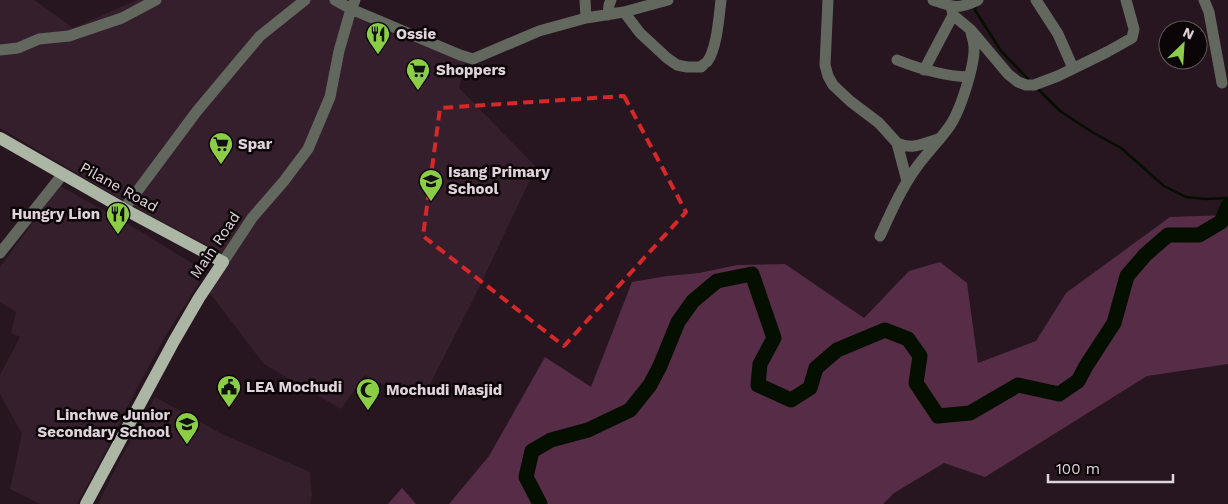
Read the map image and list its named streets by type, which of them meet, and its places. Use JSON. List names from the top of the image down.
{
  "streets": {
    "main road": ["Pilane Road", "Main Road"]
  },
  "crossings": [
    ["Pilane Road", "Main Road"]
  ],
  "places": {
    "restaurant": ["Ossie", "Hungry Lion"],
    "supermarket": ["Shoppers", "Spar"],
    "school or university": ["Isang Primary School", "Linchwe Junior Secondary School"],
    "public building": ["LEA Mochudi"],
    "mosque": ["Mochudi Masjid"]
  },
  "scale_bar": "100 m",
  "north": "top right"
}
